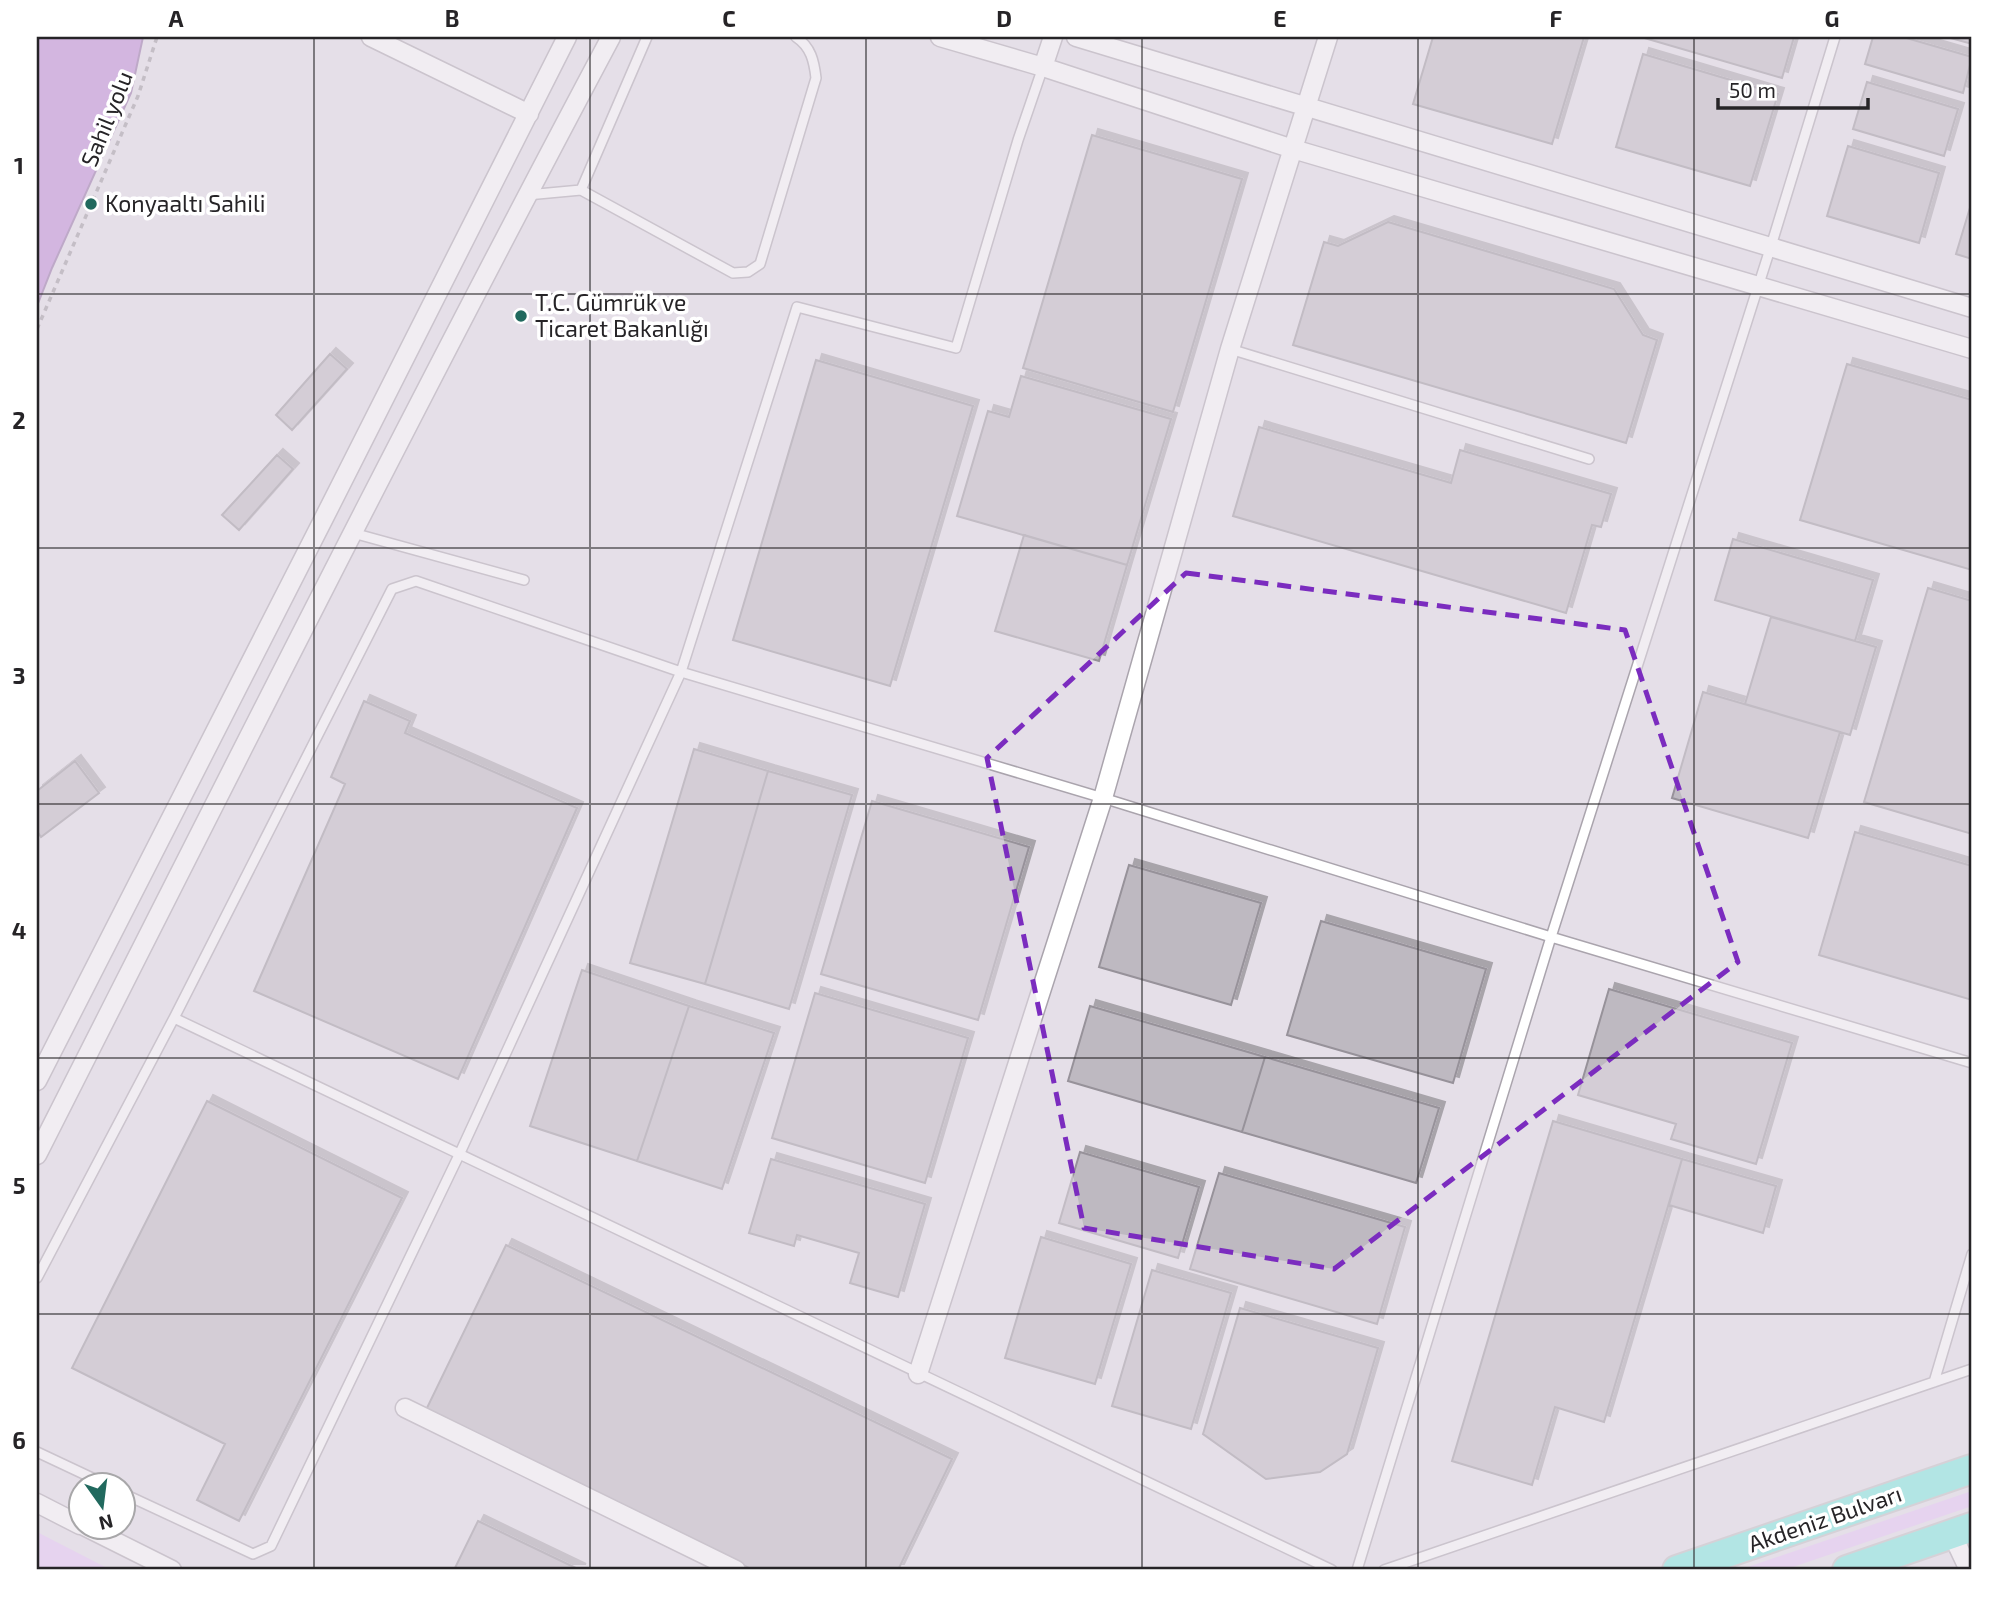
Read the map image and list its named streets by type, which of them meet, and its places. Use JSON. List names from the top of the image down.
{
  "streets": {
    "main road": ["Akdeniz Bulvarı"],
    "path": ["Sahil yolu"]
  },
  "places": ["Konyaaltı Sahili", "T.C. Gümrük ve Ticaret Bakanlığı"],
  "scale_bar": "50 m",
  "north": "bottom",
  "grid": {
    "columns": [
      "A",
      "B",
      "C",
      "D",
      "E",
      "F",
      "G"
    ],
    "rows": [
      "1",
      "2",
      "3",
      "4",
      "5",
      "6"
    ]
  }
}
